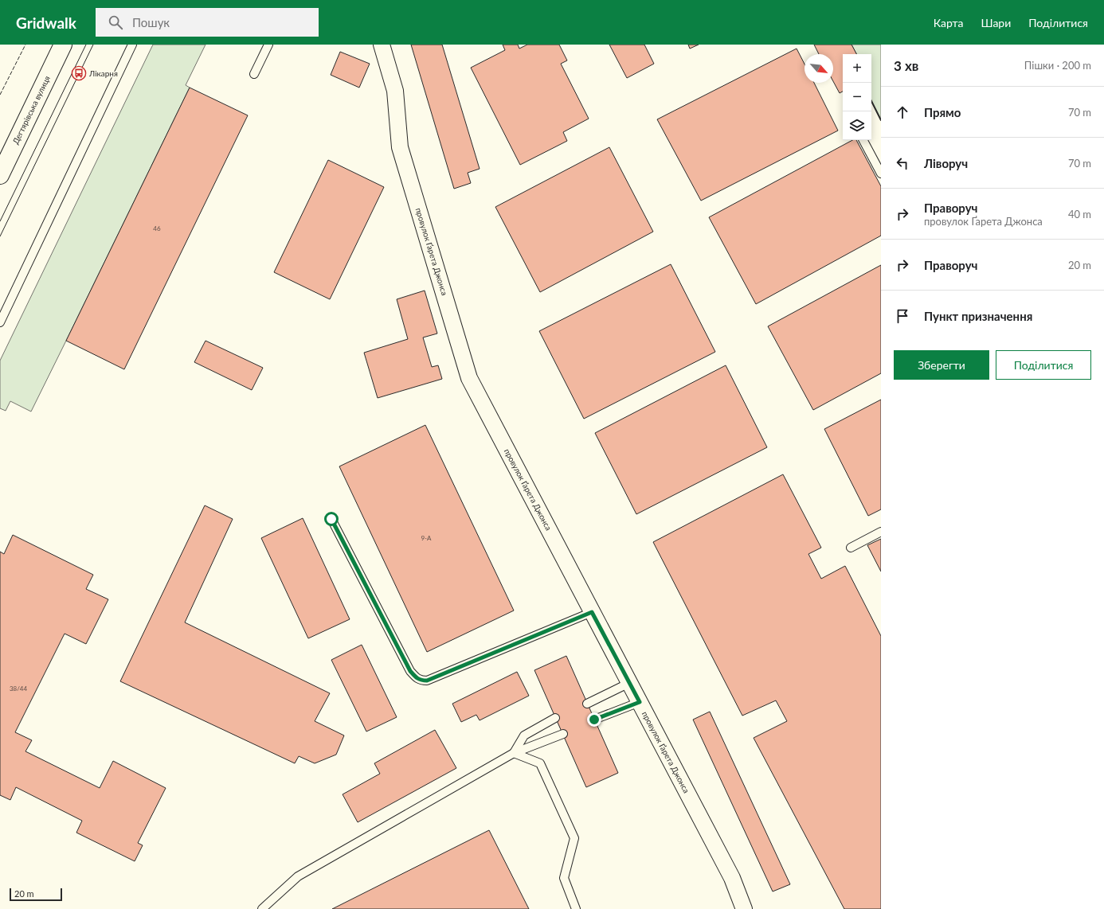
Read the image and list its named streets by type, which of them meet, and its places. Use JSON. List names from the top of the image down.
{
  "streets": {
    "main road": ["Дегтярівська вулиця"],
    "street": ["провулок Ґарета Джонса"]
  },
  "places": {
    "bus stop": ["Лікарня"]
  },
  "house_numbers": ["46", "9-А", "38/44"],
  "scale_bar": "20 m",
  "north": "bottom right",
  "page": {
    "header": "Gridwalk",
    "search": "Пошук",
    "nav": ["Карта", "Шари", "Поділитися"],
    "heading": ["3 хв", "Пішки · 200 m"],
    "map_buttons": ["+", "−"],
    "list": [
      ["Прямо", "70 m"],
      ["Ліворуч", "70 m"],
      ["Праворуч", "провулок Ґарета Джонса", "40 m"],
      ["Праворуч", "20 m"],
      "Пункт призначення"
    ],
    "buttons": ["Зберегти", "Поділитися"],
    "scale": "20 m"
  }
}
